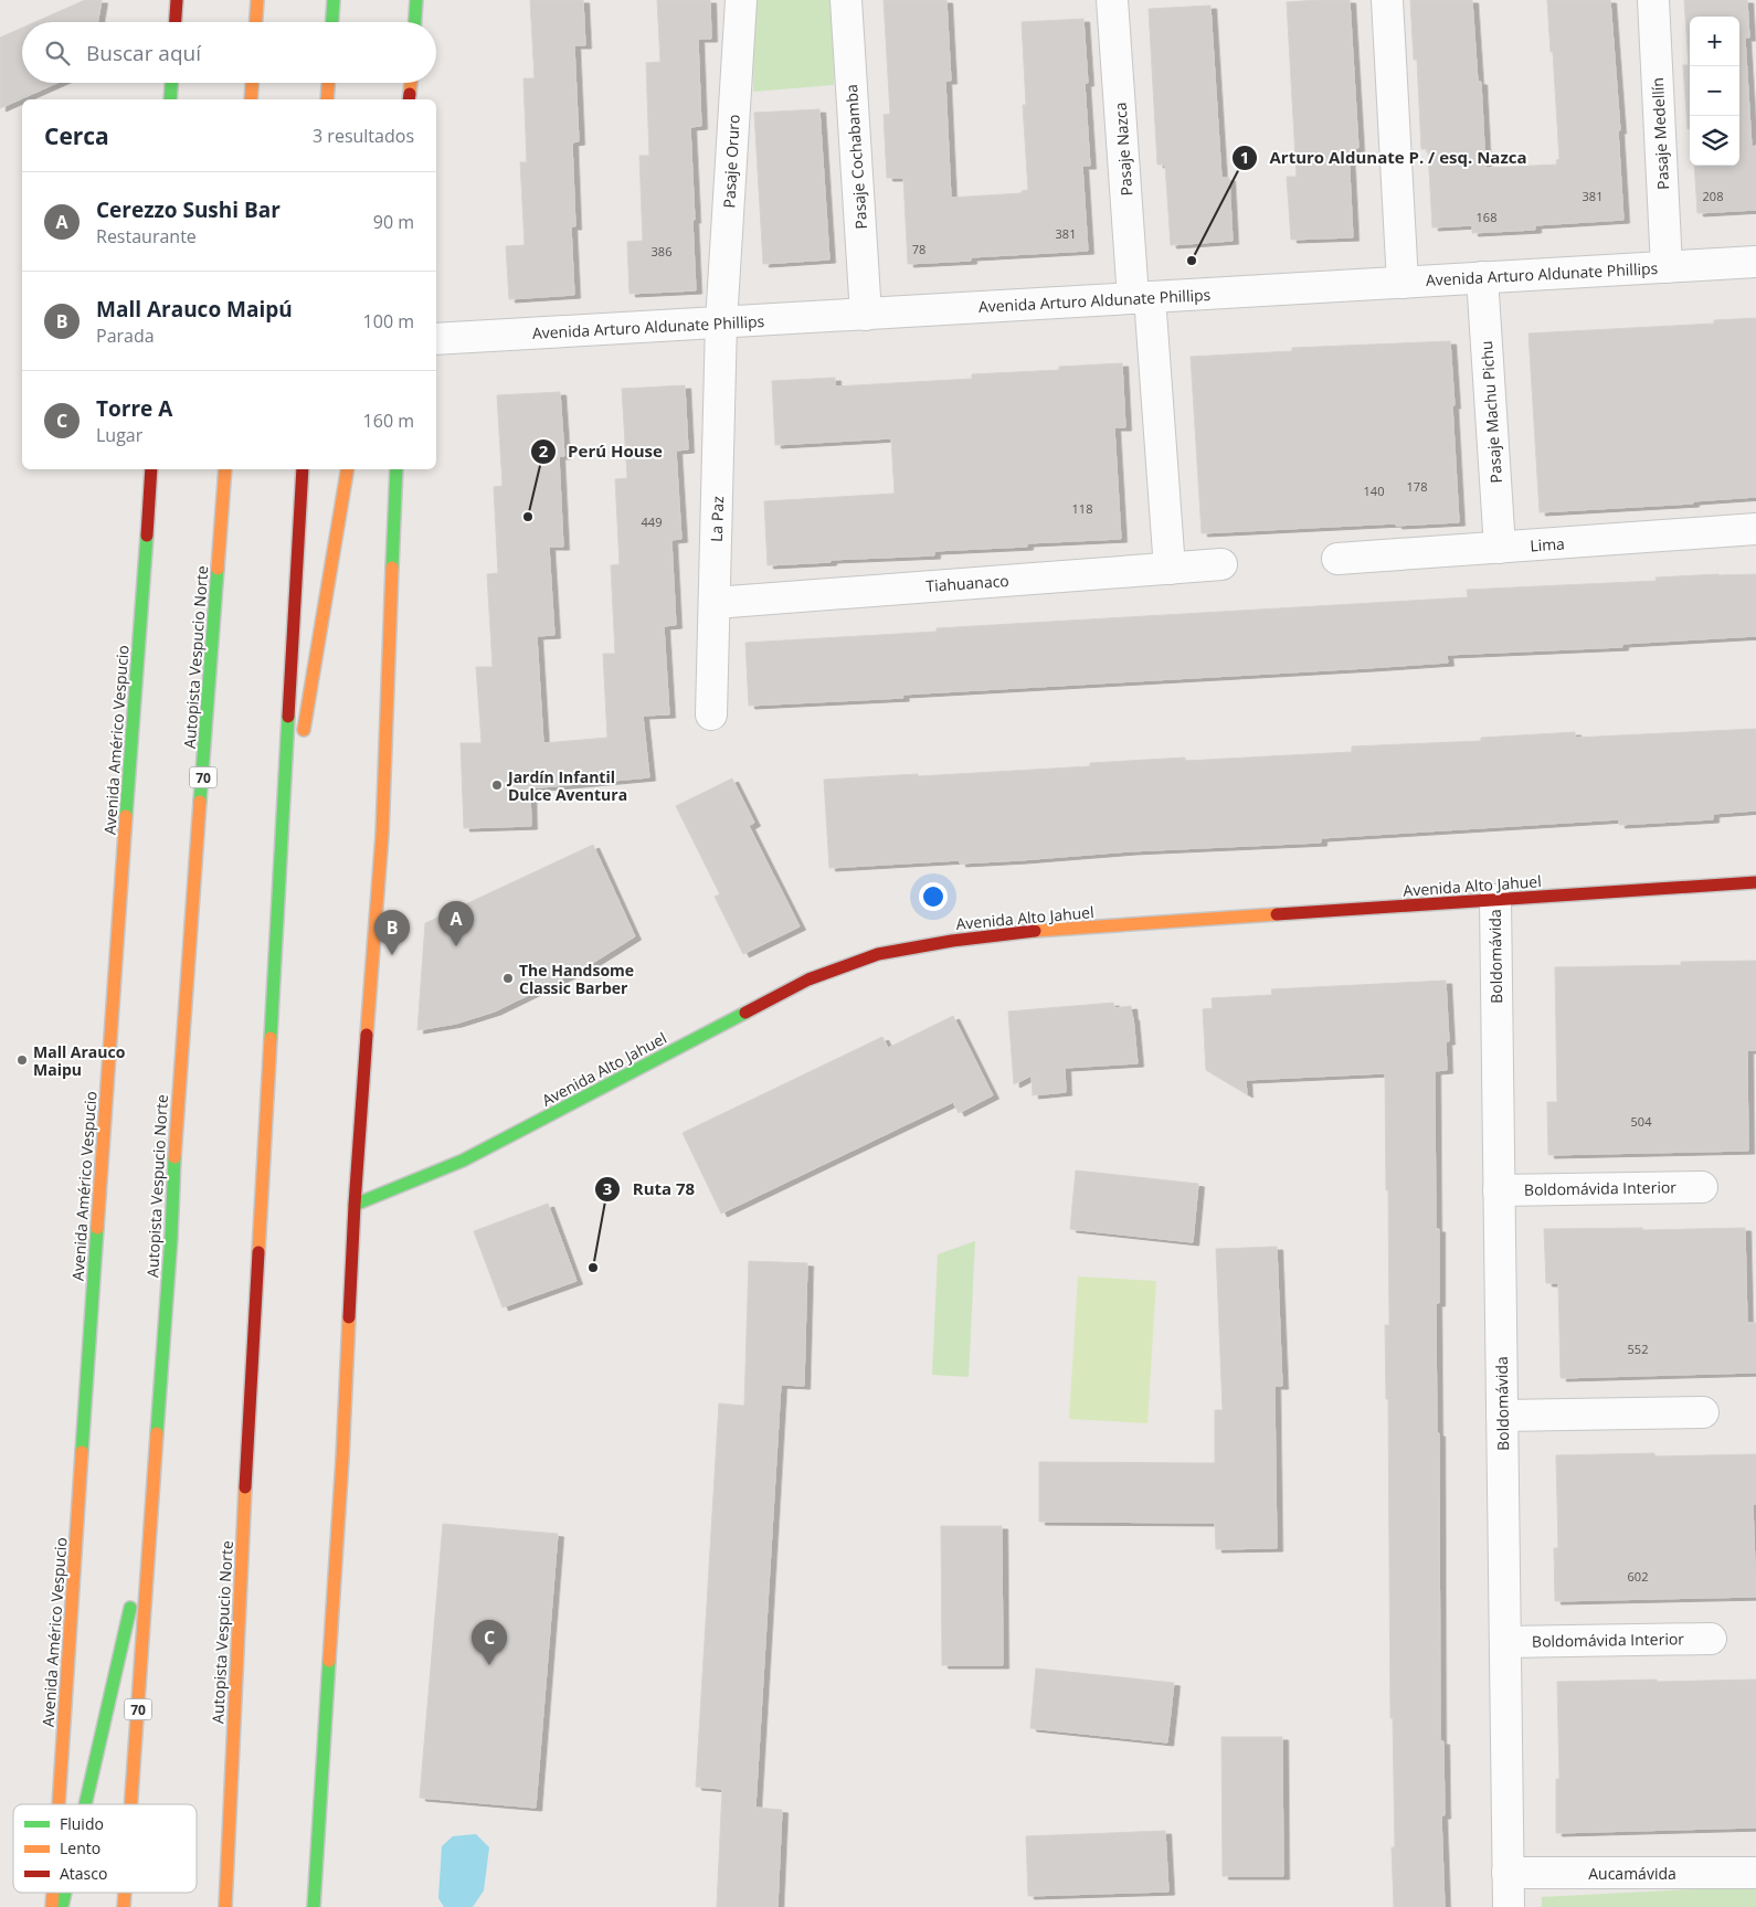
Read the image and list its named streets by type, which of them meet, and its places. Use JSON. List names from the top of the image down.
{
  "streets": {
    "main road": [
      "Autopista Vespucio Norte",
      "Avenida Américo Vespucio",
      "70",
      "Avenida Alto Jahuel"
    ],
    "street": [
      "Pasaje Medellín",
      "Pasaje Nazca",
      "Pasaje Cochabamba",
      "Pasaje Oruro",
      "Avenida Arturo Aldunate Phillips",
      "Pasaje Machu Pichu",
      "La Paz",
      "Lima",
      "Tiahuanaco",
      "Boldomávida",
      "Boldomávida Interior",
      "Aucamávida"
    ]
  },
  "crossings": [
    ["Pasaje Medellín", "Avenida Arturo Aldunate Phillips"],
    ["Pasaje Nazca", "Avenida Arturo Aldunate Phillips"],
    ["Pasaje Nazca", "Tiahuanaco"],
    ["Pasaje Cochabamba", "Avenida Arturo Aldunate Phillips"],
    ["Pasaje Oruro", "Avenida Arturo Aldunate Phillips"],
    ["Pasaje Oruro", "La Paz"],
    ["Avenida Arturo Aldunate Phillips", "Pasaje Machu Pichu"],
    ["Avenida Arturo Aldunate Phillips", "La Paz"],
    ["Pasaje Machu Pichu", "Lima"],
    ["La Paz", "Tiahuanaco"],
    ["Avenida Alto Jahuel", "Boldomávida"],
    ["Boldomávida", "Boldomávida Interior"],
    ["Boldomávida", "Aucamávida"]
  ],
  "places": [
    "Arturo Aldunate P. / esq. Nazca",
    "Perú House",
    "Jardín Infantil Dulce Aventura",
    "The Handsome Classic Barber",
    "Mall Arauco Maipu",
    "Ruta 78"
  ],
  "house_numbers": [
    "381",
    "208",
    "168",
    "381",
    "78",
    "386",
    "178",
    "140",
    "118",
    "449",
    "504",
    "552",
    "602"
  ],
  "legend": ["Fluido", "Lento", "Atasco"],
  "page": {
    "map_buttons": ["+", "−"],
    "search": "Buscar aquí",
    "heading": ["Cerca", "3 resultados"],
    "list": [
      {
        "mark": "A",
        "name": "Cerezzo Sushi Bar",
        "note": "Restaurante",
        "value": "90 m"
      },
      {
        "mark": "B",
        "name": "Mall Arauco Maipú",
        "note": "Parada",
        "value": "100 m"
      },
      {
        "mark": "C",
        "name": "Torre A",
        "note": "Lugar",
        "value": "160 m"
      }
    ],
    "pins": ["A", "B", "C"]
  }
}
